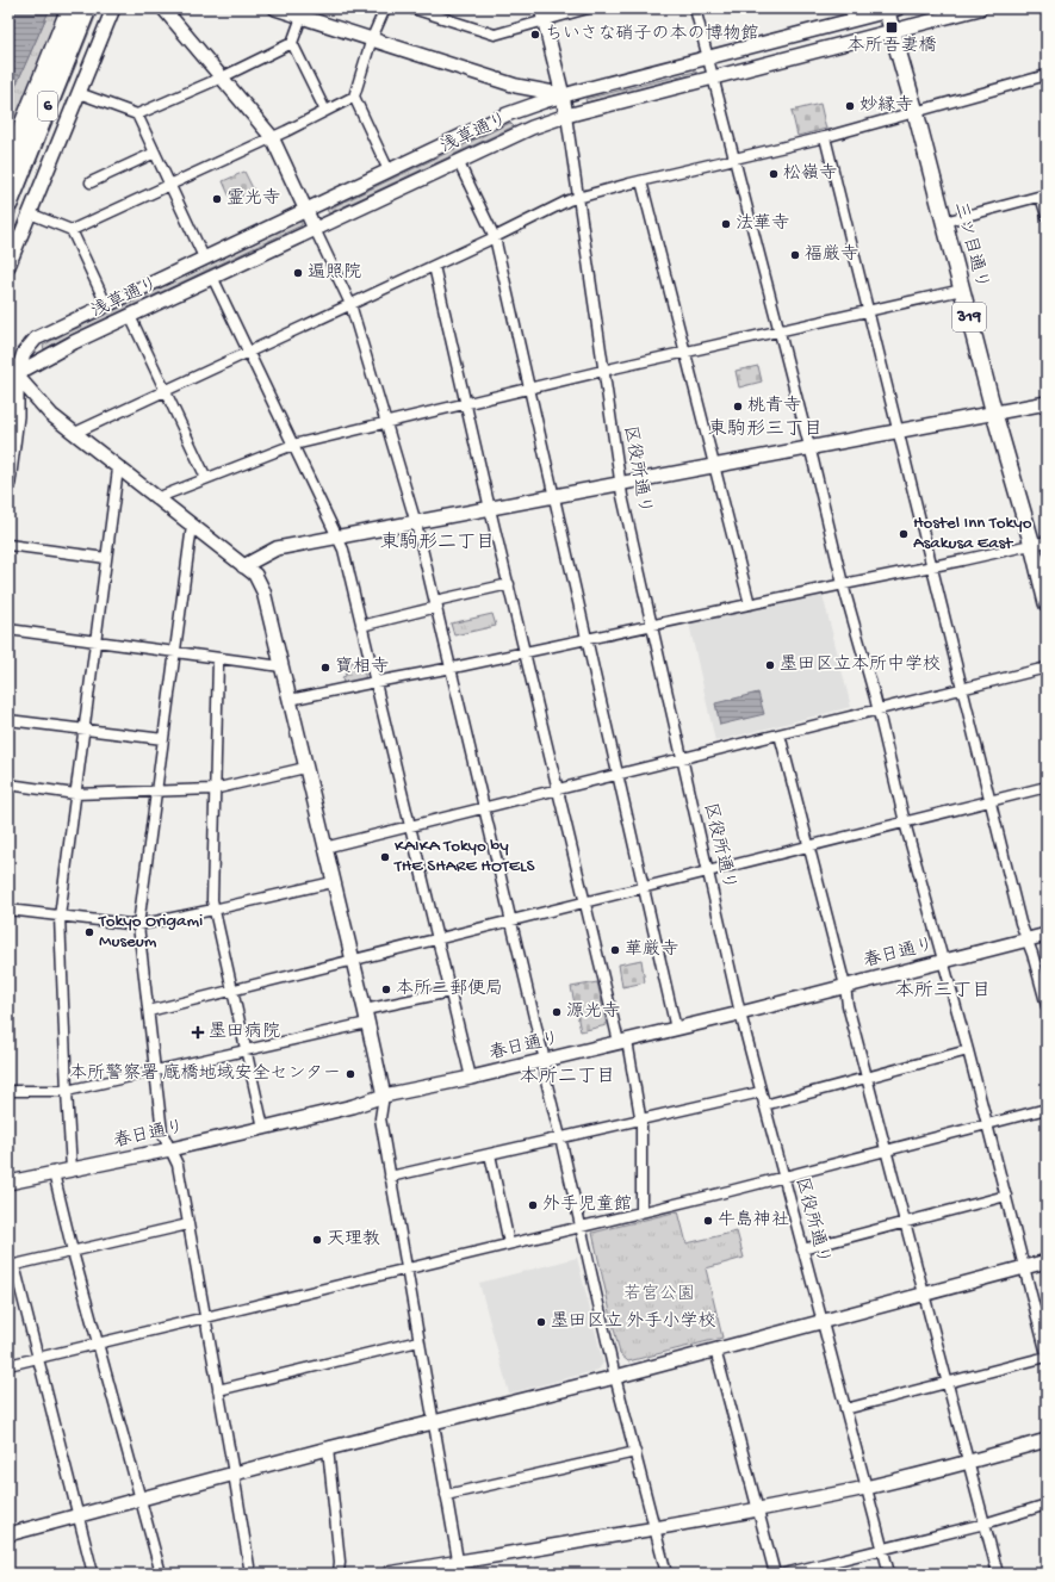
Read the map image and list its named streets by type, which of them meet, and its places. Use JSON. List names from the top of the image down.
{
  "streets": {
    "highway": ["6"],
    "main road": ["三ツ目通り", "319"],
    "street": ["浅草通り", "区役所通り", "春日通り"]
  },
  "crossings": [
    ["浅草通り", "三ツ目通り"],
    ["浅草通り", "区役所通り"],
    ["区役所通り", "春日通り"]
  ],
  "districts": [
    "東駒形三丁目",
    "東駒形二丁目",
    "本所三丁目",
    "本所二丁目"
  ],
  "parks": ["若宮公園"],
  "places": {
    "transit": ["本所吾妻橋"],
    "other": [
      "ちいさな硝子の本の博物館",
      "妙縁寺",
      "松嶺寺",
      "霊光寺",
      "法華寺",
      "福厳寺",
      "遍照院",
      "桃青寺",
      "Hostel Inn Tokyo Asakusa East",
      "墨田区立本所中学校",
      "寶相寺",
      "KAIKA Tokyo by THE SHARE HOTELS",
      "Tokyo Origami Museum",
      "華厳寺",
      "本所二郵便局",
      "源光寺",
      "本所警察署 廐橋地域安全センター",
      "外手児童館",
      "牛島神社",
      "天理教",
      "墨田区立 外手小学校"
    ],
    "health": ["墨田病院"]
  }
}
